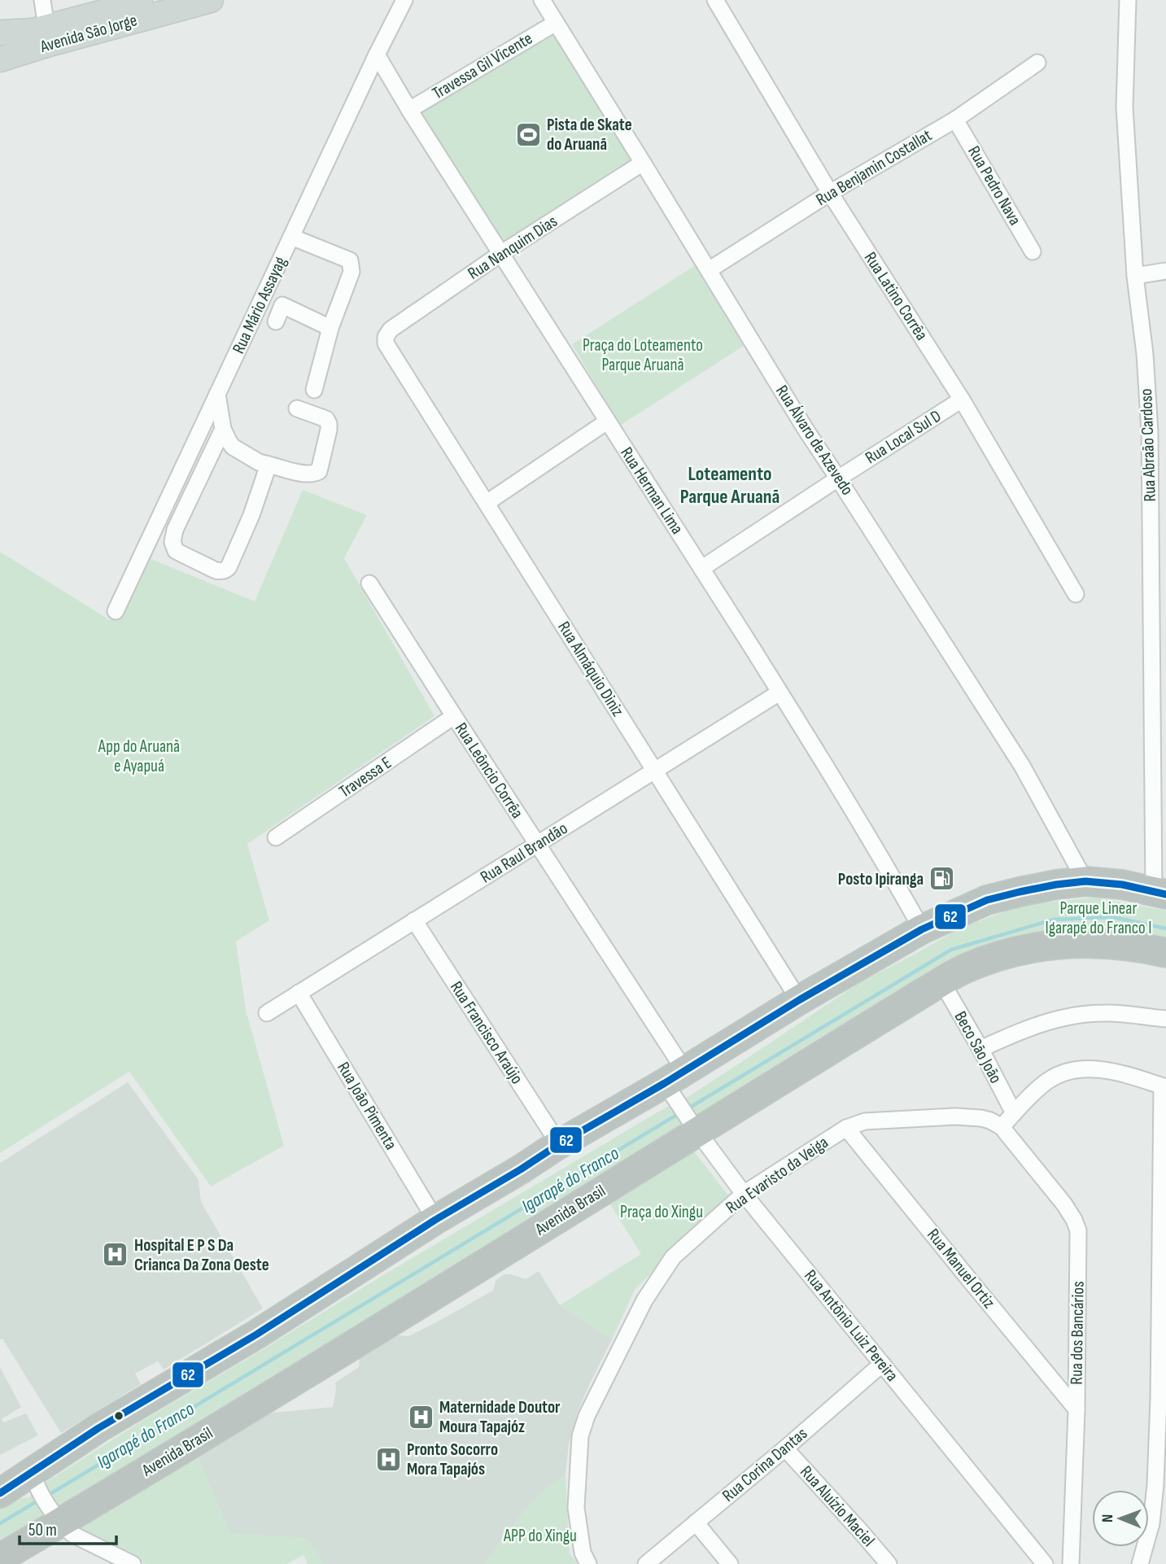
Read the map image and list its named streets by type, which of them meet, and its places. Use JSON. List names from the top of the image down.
{
  "streets": {
    "highway": ["Avenida Brasil"],
    "main road": ["Avenida São Jorge"],
    "street": [
      "Travessa Gil Vicente",
      "Rua Benjamin Costallat",
      "Rua Pedro Nava",
      "Rua Nanquim Dias",
      "Rua Latino Corrêa",
      "Rua Mário Assayag",
      "Rua Local Sul D",
      "Rua Álvaro de Azevedo",
      "Rua Abraão Cardoso",
      "Rua Herman Lima",
      "Rua Almáquio Diniz",
      "Rua Leôncio Corrêa",
      "Travessa E",
      "Rua Raul Brandão",
      "Rua Francisco Araújo",
      "Beco São João",
      "Rua João Pimenta",
      "Rua Evaristo da Veiga",
      "Rua Manuel Ortiz",
      "Rua Antônio Luiz Pereira",
      "Rua dos Bancários",
      "Rua Corina Dantas",
      "Rua Aluízio Maciel"
    ]
  },
  "crossings": [
    ["Travessa Gil Vicente", "Rua Álvaro de Azevedo"],
    ["Travessa Gil Vicente", "Rua Herman Lima"],
    ["Rua Benjamin Costallat", "Rua Pedro Nava"],
    ["Rua Benjamin Costallat", "Rua Latino Corrêa"],
    ["Rua Benjamin Costallat", "Rua Álvaro de Azevedo"],
    ["Rua Nanquim Dias", "Rua Álvaro de Azevedo"],
    ["Rua Nanquim Dias", "Rua Herman Lima"],
    ["Rua Nanquim Dias", "Rua Almáquio Diniz"],
    ["Rua Latino Corrêa", "Rua Local Sul D"],
    ["Rua Mário Assayag", "Rua Herman Lima"],
    ["Rua Local Sul D", "Rua Álvaro de Azevedo"],
    ["Rua Local Sul D", "Rua Herman Lima"],
    ["Rua Herman Lima", "Rua Raul Brandão"],
    ["Rua Almáquio Diniz", "Rua Raul Brandão"],
    ["Rua Leôncio Corrêa", "Travessa E"],
    ["Rua Leôncio Corrêa", "Rua Raul Brandão"],
    ["Rua Leôncio Corrêa", "Rua Antônio Luiz Pereira"],
    ["Rua Raul Brandão", "Rua Francisco Araújo"],
    ["Rua Raul Brandão", "Rua João Pimenta"],
    ["Beco São João", "Avenida Brasil"],
    ["Rua Evaristo da Veiga", "Rua Manuel Ortiz"],
    ["Rua Evaristo da Veiga", "Rua Antônio Luiz Pereira"],
    ["Rua Evaristo da Veiga", "Rua dos Bancários"],
    ["Avenida Brasil", "Rua Antônio Luiz Pereira"],
    ["Rua Manuel Ortiz", "Rua dos Bancários"],
    ["Rua Antônio Luiz Pereira", "Rua Corina Dantas"],
    ["Rua Corina Dantas", "Rua Aluízio Maciel"]
  ],
  "districts": ["Loteamento Parque Aruanã"],
  "water": ["Igarapé do Franco"],
  "parks": [
    "Praça do Loteamento Parque Aruanã",
    "App do Aruanã e Ayapuá",
    "Parque Linear Igarapé do Franco I",
    "Praça do Xingu",
    "APP do Xingu"
  ],
  "places": {
    "sports": ["Pista de Skate do Aruanã"],
    "fuel station": ["Posto Ipiranga"],
    "hospital": ["Hospital E P S Da Crianca Da Zona Oeste", "Maternidade Doutor Moura Tapajóz", "Pronto Socorro Mora Tapajós"]
  },
  "lines": ["transit line 62"],
  "scale_bar": "50 m",
  "north": "left"
}
